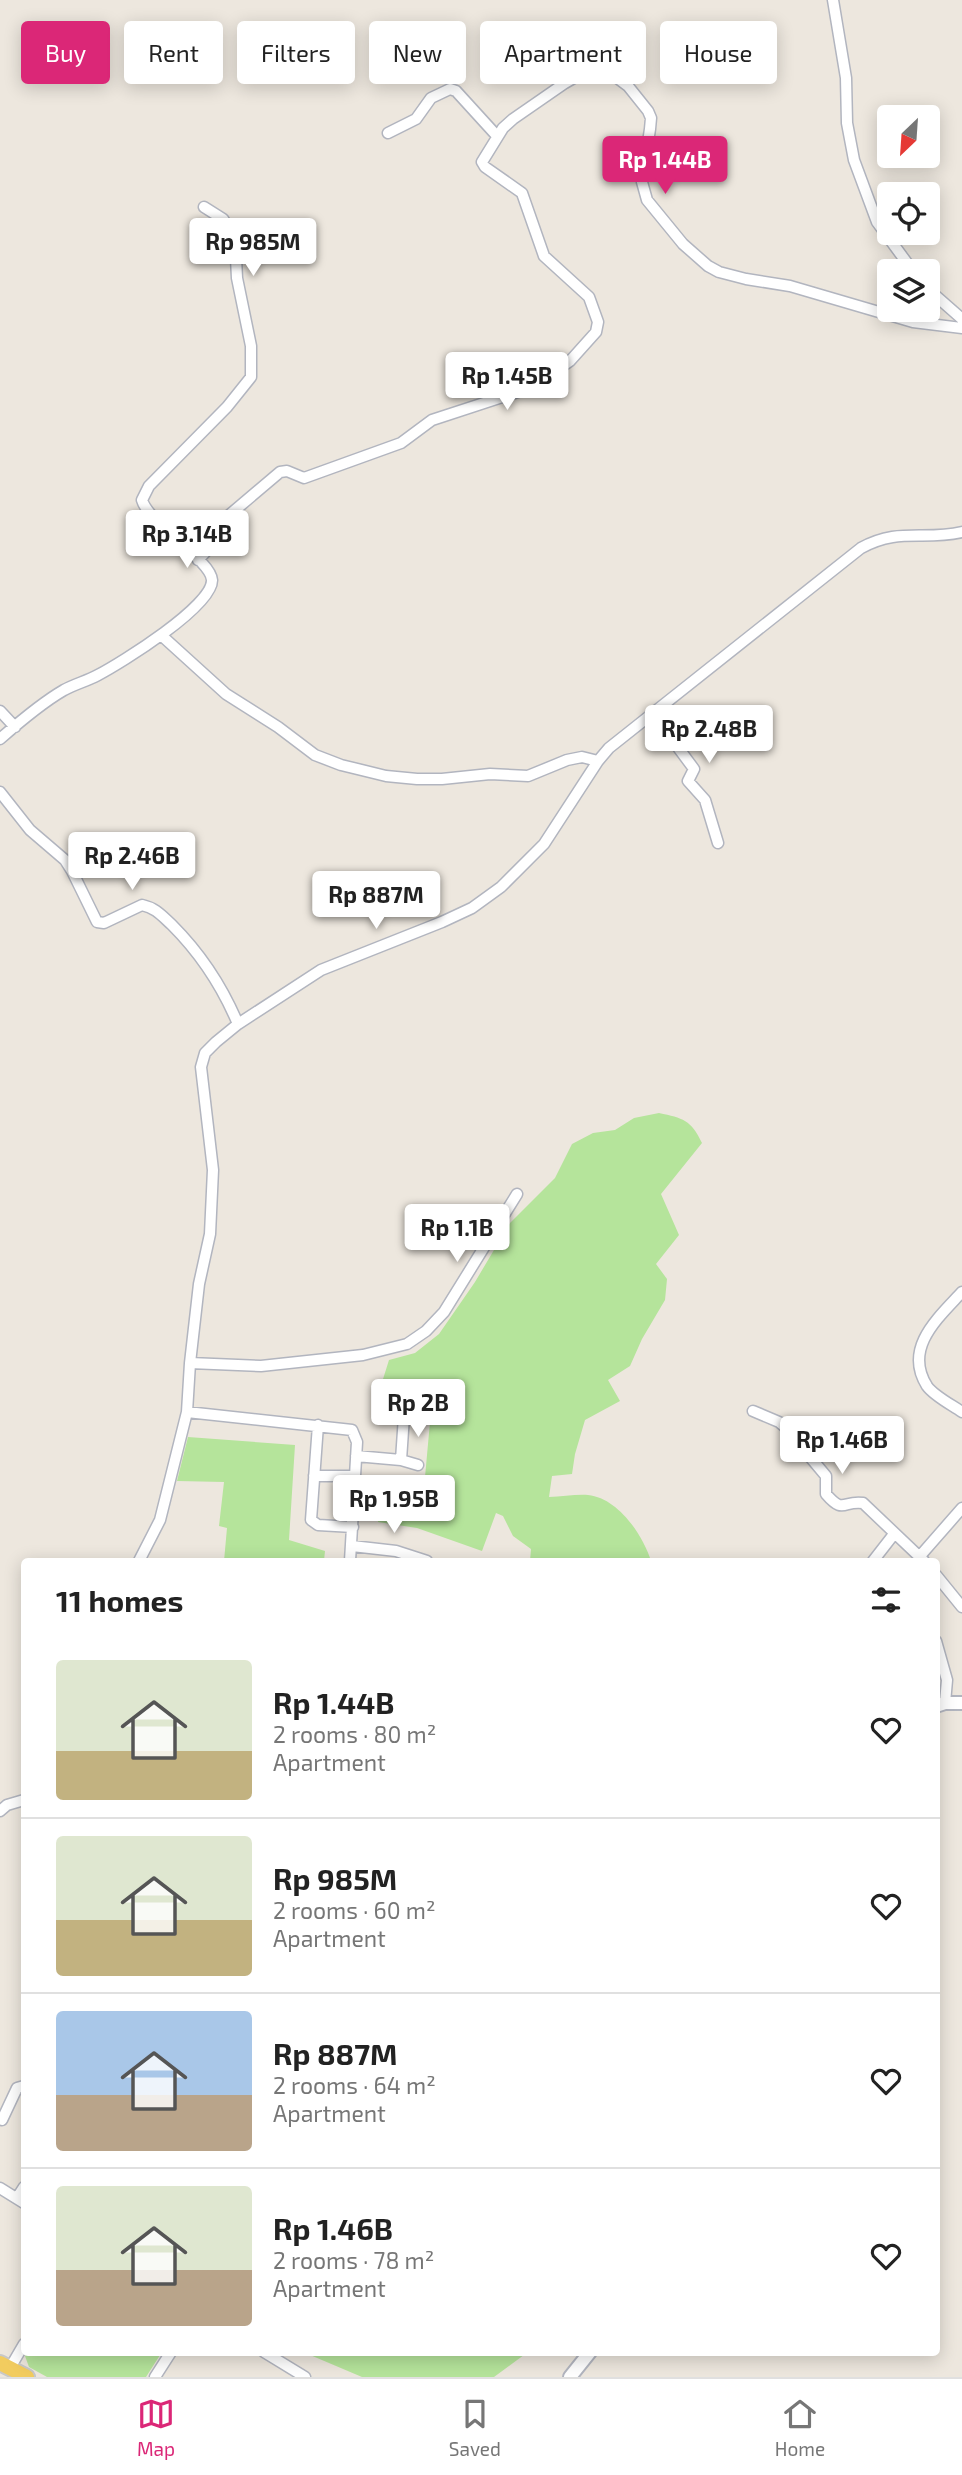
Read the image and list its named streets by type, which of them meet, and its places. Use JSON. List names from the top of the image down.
{
  "north": "bottom left",
  "page": {
    "chip": [
      "Buy",
      "Rent",
      "Filters",
      "New",
      "Apartment",
      "House"
    ],
    "price": [
      "Rp 1.44B",
      "Rp 985M",
      "Rp 1.45B",
      "Rp 3.14B",
      "Rp 2.48B",
      "Rp 2.46B",
      "Rp 887M",
      "Rp 1.1B",
      "Rp 2B",
      "Rp 1.46B",
      "Rp 1.95B"
    ],
    "heading": "11 homes",
    "list": [
      {
        "name": "Rp 1.44B",
        "note": "2 rooms · 80 m² · Apartment"
      },
      {
        "name": "Rp 985M",
        "note": "2 rooms · 60 m² · Apartment"
      },
      {
        "name": "Rp 887M",
        "note": "2 rooms · 64 m² · Apartment"
      },
      {
        "name": "Rp 1.46B",
        "note": "2 rooms · 78 m² · Apartment"
      }
    ],
    "tabs": ["Map", "Saved", "Home"]
  }
}
